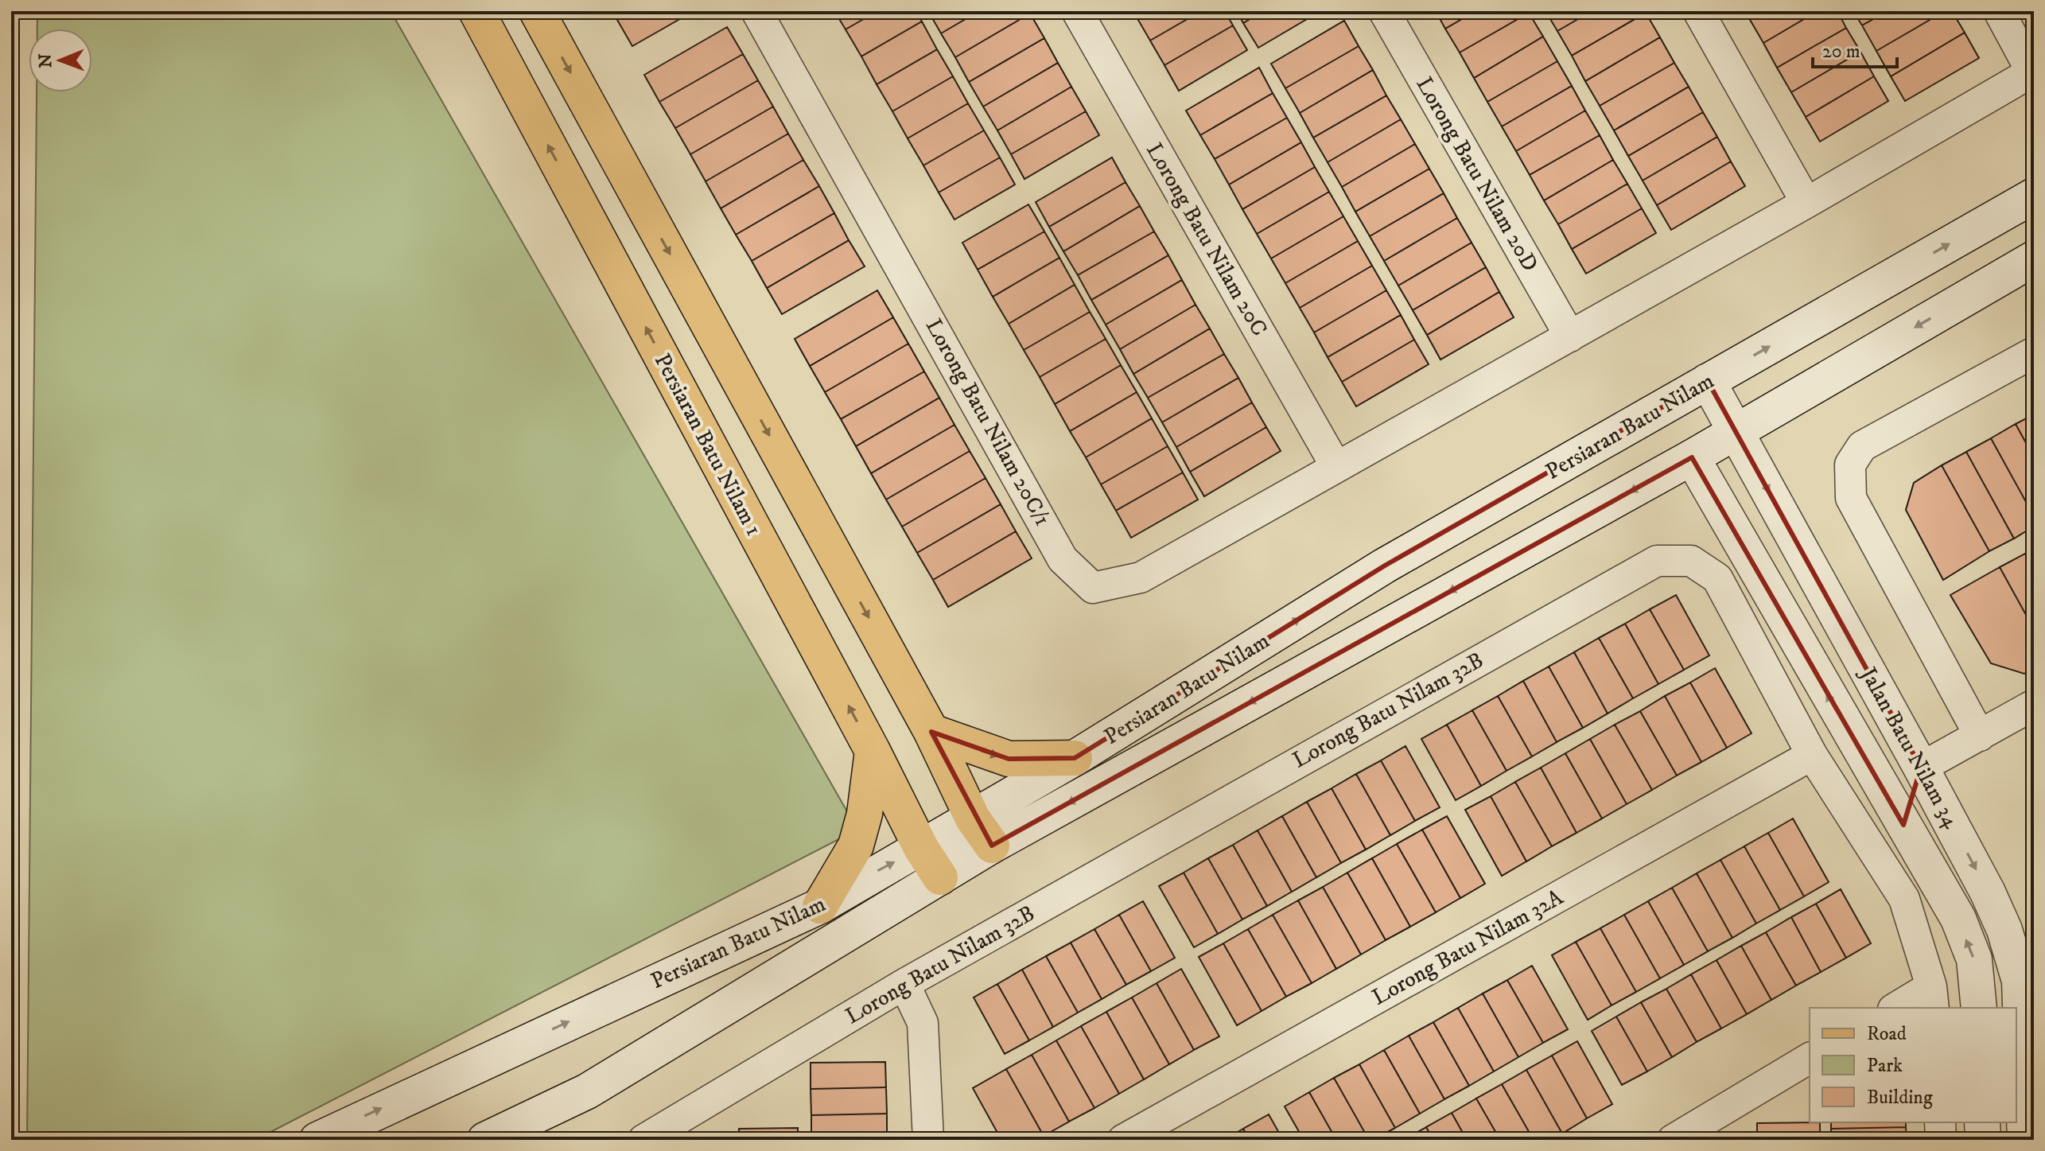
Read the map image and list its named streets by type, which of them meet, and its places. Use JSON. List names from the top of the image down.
{
  "streets": {
    "main road": ["Persiaran Batu Nilam", "Persiaran Batu Nilam 1", "Jalan Batu Nilam 34"],
    "street": [
      "Lorong Batu Nilam 20D",
      "Lorong Batu Nilam 20C",
      "Lorong Batu Nilam 20C/1",
      "Lorong Batu Nilam 32B",
      "Lorong Batu Nilam 32A"
    ]
  },
  "crossings": [
    ["Lorong Batu Nilam 20C", "Lorong Batu Nilam 20C/1"],
    ["Persiaran Batu Nilam", "Persiaran Batu Nilam 1"],
    ["Persiaran Batu Nilam", "Jalan Batu Nilam 34"],
    ["Lorong Batu Nilam 32B", "Lorong Batu Nilam 32A"]
  ],
  "legend": ["Road", "Park", "Building"],
  "scale_bar": "20 m",
  "north": "left"
}
